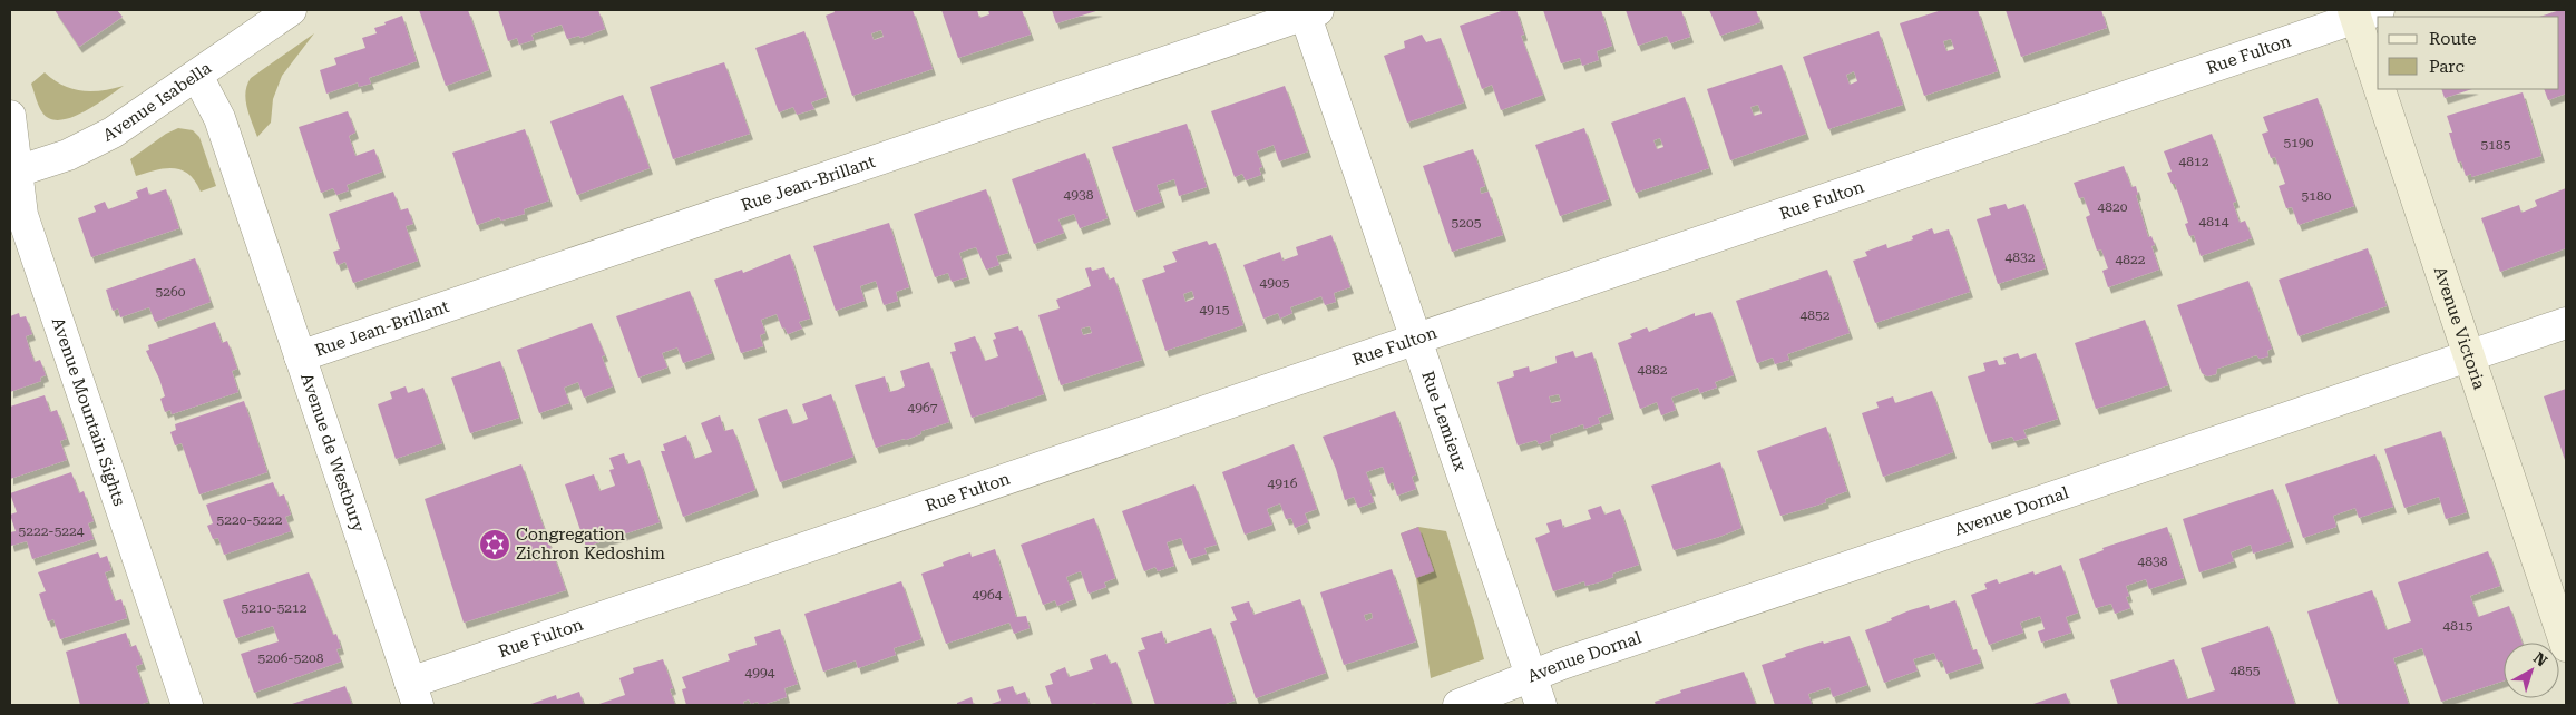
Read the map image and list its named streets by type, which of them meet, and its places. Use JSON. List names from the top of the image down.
{
  "streets": {
    "street": [
      "Rue Fulton",
      "Avenue Isabella",
      "Rue Jean-Brillant",
      "Avenue Victoria",
      "Avenue Mountain Sights",
      "Rue Lemieux",
      "Avenue de Westbury",
      "Avenue Dornal"
    ]
  },
  "crossings": [
    ["Rue Fulton", "Avenue Victoria"],
    ["Rue Fulton", "Rue Lemieux"],
    ["Rue Fulton", "Avenue de Westbury"],
    ["Avenue Isabella", "Avenue Mountain Sights"],
    ["Avenue Isabella", "Avenue de Westbury"],
    ["Rue Jean-Brillant", "Rue Lemieux"],
    ["Rue Jean-Brillant", "Avenue de Westbury"],
    ["Avenue Victoria", "Avenue Dornal"],
    ["Rue Lemieux", "Avenue Dornal"]
  ],
  "places": {
    "synagogue": ["Congregation Zichron Kedoshim"]
  },
  "house_numbers": [
    "5190",
    "5185",
    "4812",
    "4938",
    "5180",
    "4820",
    "4814",
    "5205",
    "4832",
    "4822",
    "4905",
    "5260",
    "4915",
    "4852",
    "4882",
    "4967",
    "4916",
    "5220-5222",
    "5222-5224",
    "4838",
    "4964",
    "5210-5212",
    "4815",
    "5206-5208",
    "4855",
    "4994"
  ],
  "legend": ["Route", "Parc"],
  "north": "top right"
}
